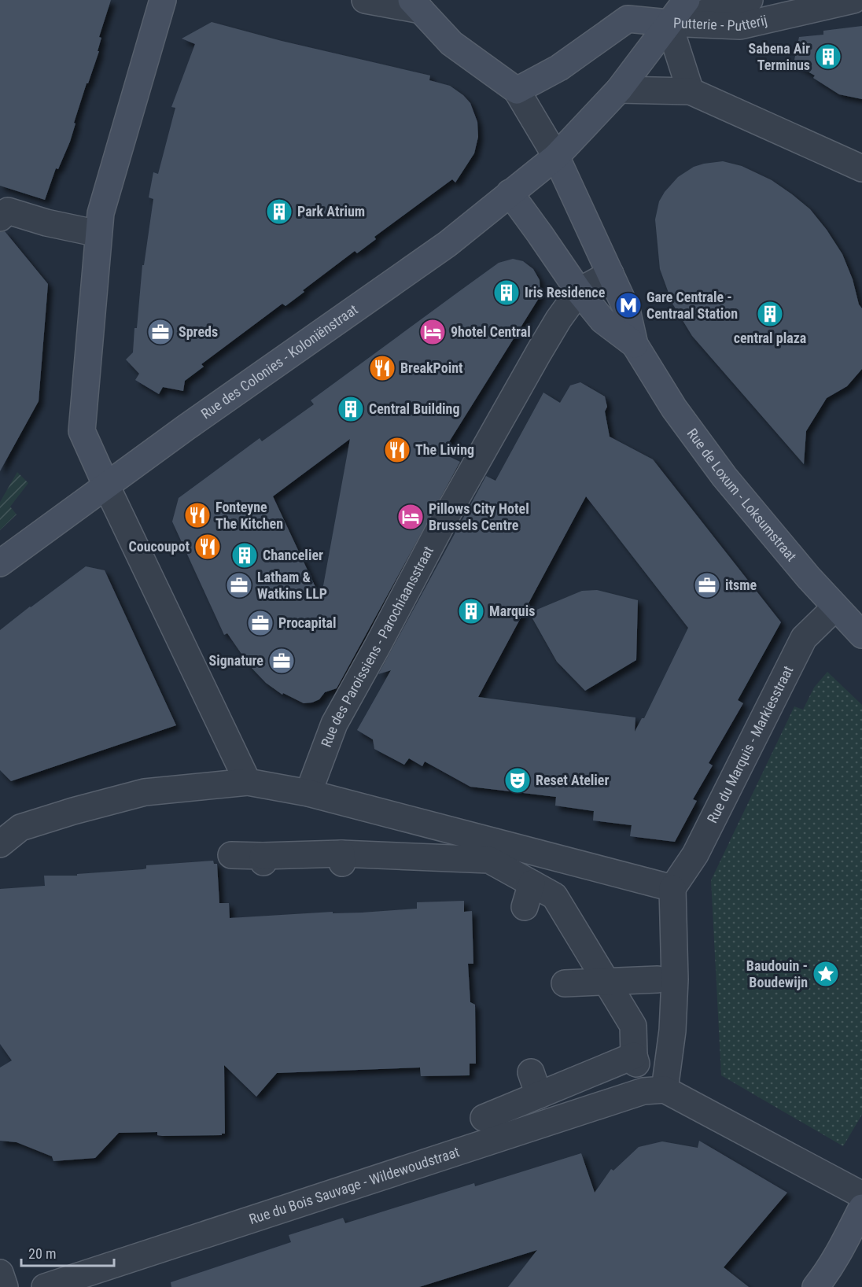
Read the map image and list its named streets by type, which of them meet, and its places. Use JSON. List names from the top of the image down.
{
  "streets": {
    "street": [
      "Putterie - Putterij",
      "Rue des Colonies - Koloniënstraat",
      "Rue de Loxum - Loksumstraat",
      "Rue des Paroissiens - Parochiaansstraat",
      "Rue du Marquis - Markiesstraat",
      "Rue du Bois Sauvage - Wildewoudstraat"
    ]
  },
  "crossings": [
    ["Putterie - Putterij", "Rue des Colonies - Koloniënstraat"],
    ["Rue des Colonies - Koloniënstraat", "Rue de Loxum - Loksumstraat"],
    ["Rue de Loxum - Loksumstraat", "Rue des Paroissiens - Parochiaansstraat"],
    ["Rue de Loxum - Loksumstraat", "Rue du Marquis - Markiesstraat"]
  ],
  "places": {
    "building": [
      "Sabena Air Terminus",
      "Park Atrium",
      "Iris Residence",
      "central plaza",
      "Central Building",
      "Chancelier",
      "Marquis"
    ],
    "metro station": ["Gare Centrale - Centraal Station"],
    "office": [
      "Spreds",
      "Latham & Watkins LLP",
      "itsme",
      "Procapital",
      "Signature"
    ],
    "hotel": ["9hotel Central", "Pillows City Hotel Brussels Centre"],
    "restaurant": [
      "BreakPoint",
      "The Living",
      "Fonteyne The Kitchen",
      "Coucoupot"
    ],
    "theatre": ["Reset Atelier"],
    "place": ["Baudouin - Boudewijn"]
  },
  "scale_bar": "20 m"
}
